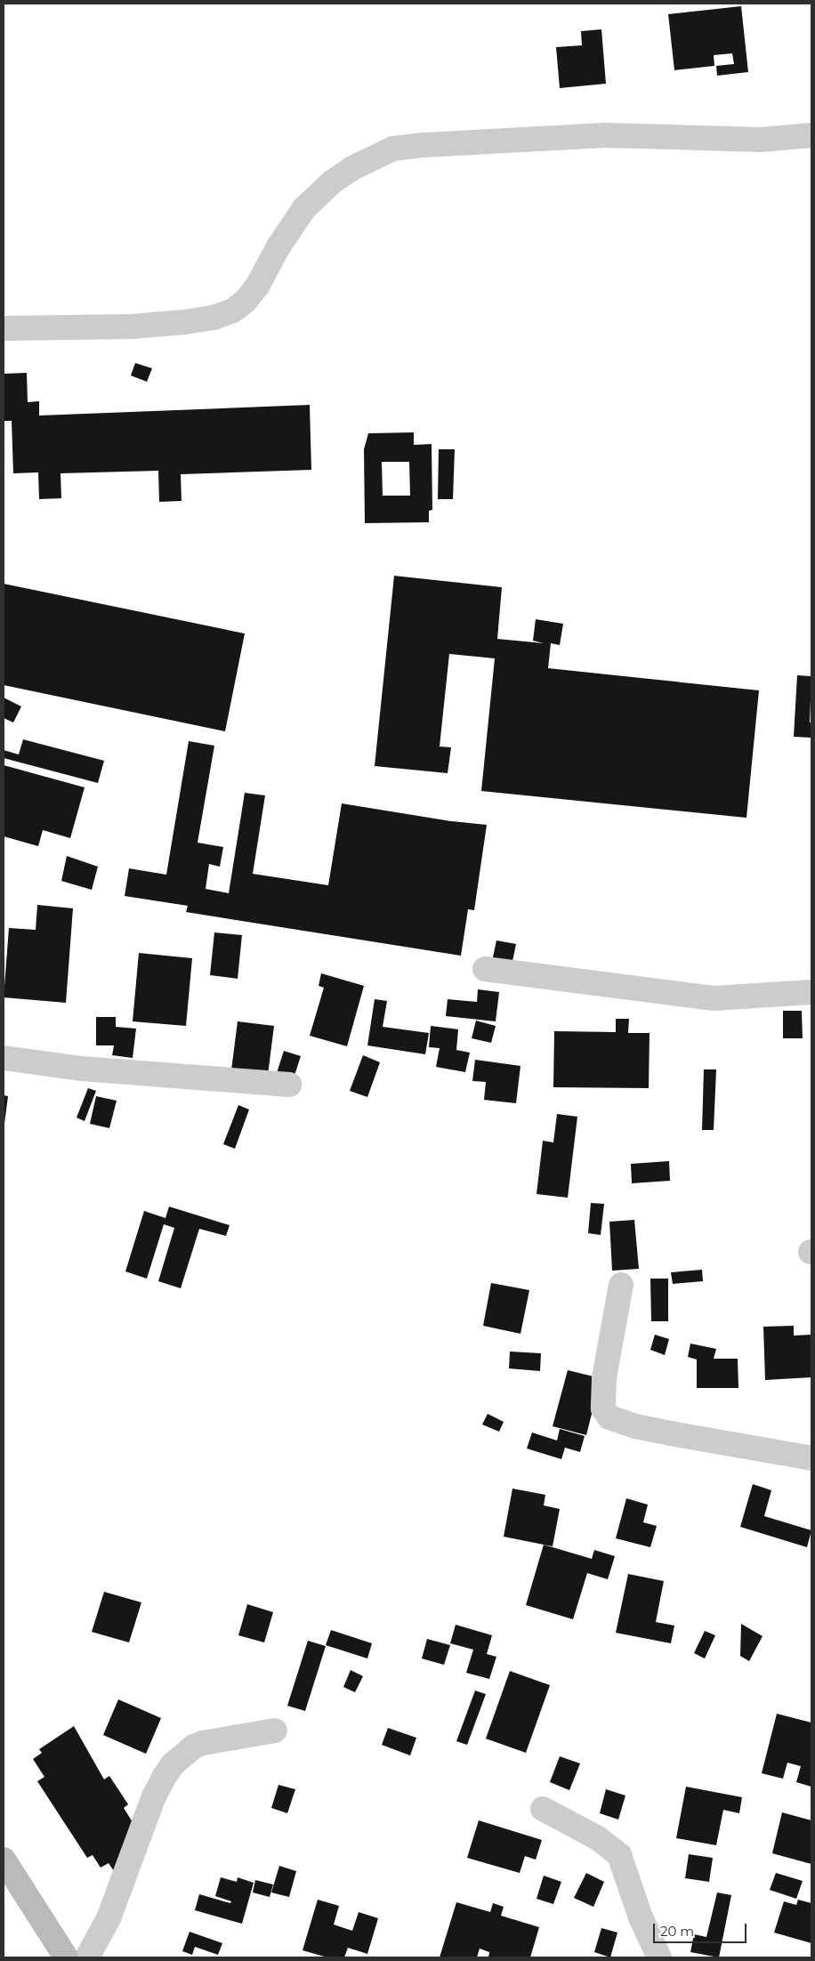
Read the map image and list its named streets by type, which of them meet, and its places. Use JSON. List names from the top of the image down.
{
  "scale_bar": "20 m"
}
